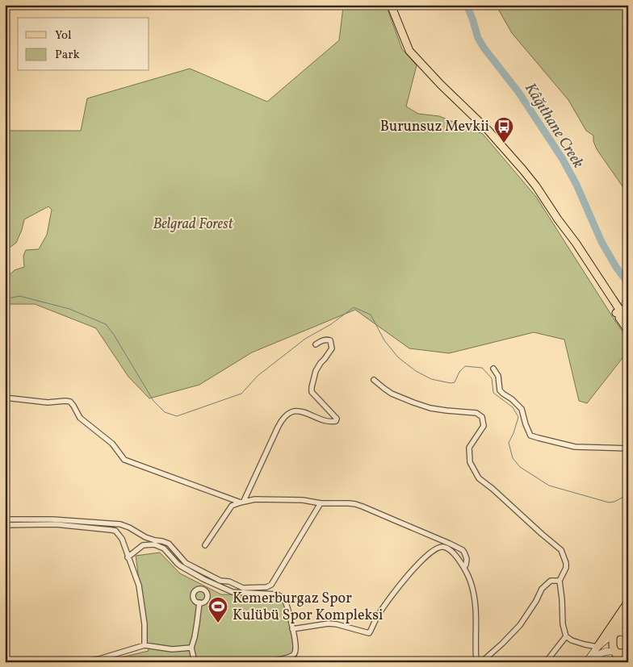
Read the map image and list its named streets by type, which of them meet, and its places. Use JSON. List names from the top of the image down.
{
  "water": ["Kâğıthane Creek"],
  "parks": ["Belgrad Forest"],
  "places": {
    "bus stop": ["Burunsuz Mevkii"],
    "sports": ["Kemerburgaz Spor Kulübü Spor Kompleksi"]
  },
  "legend": ["Yol", "Park"]
}
